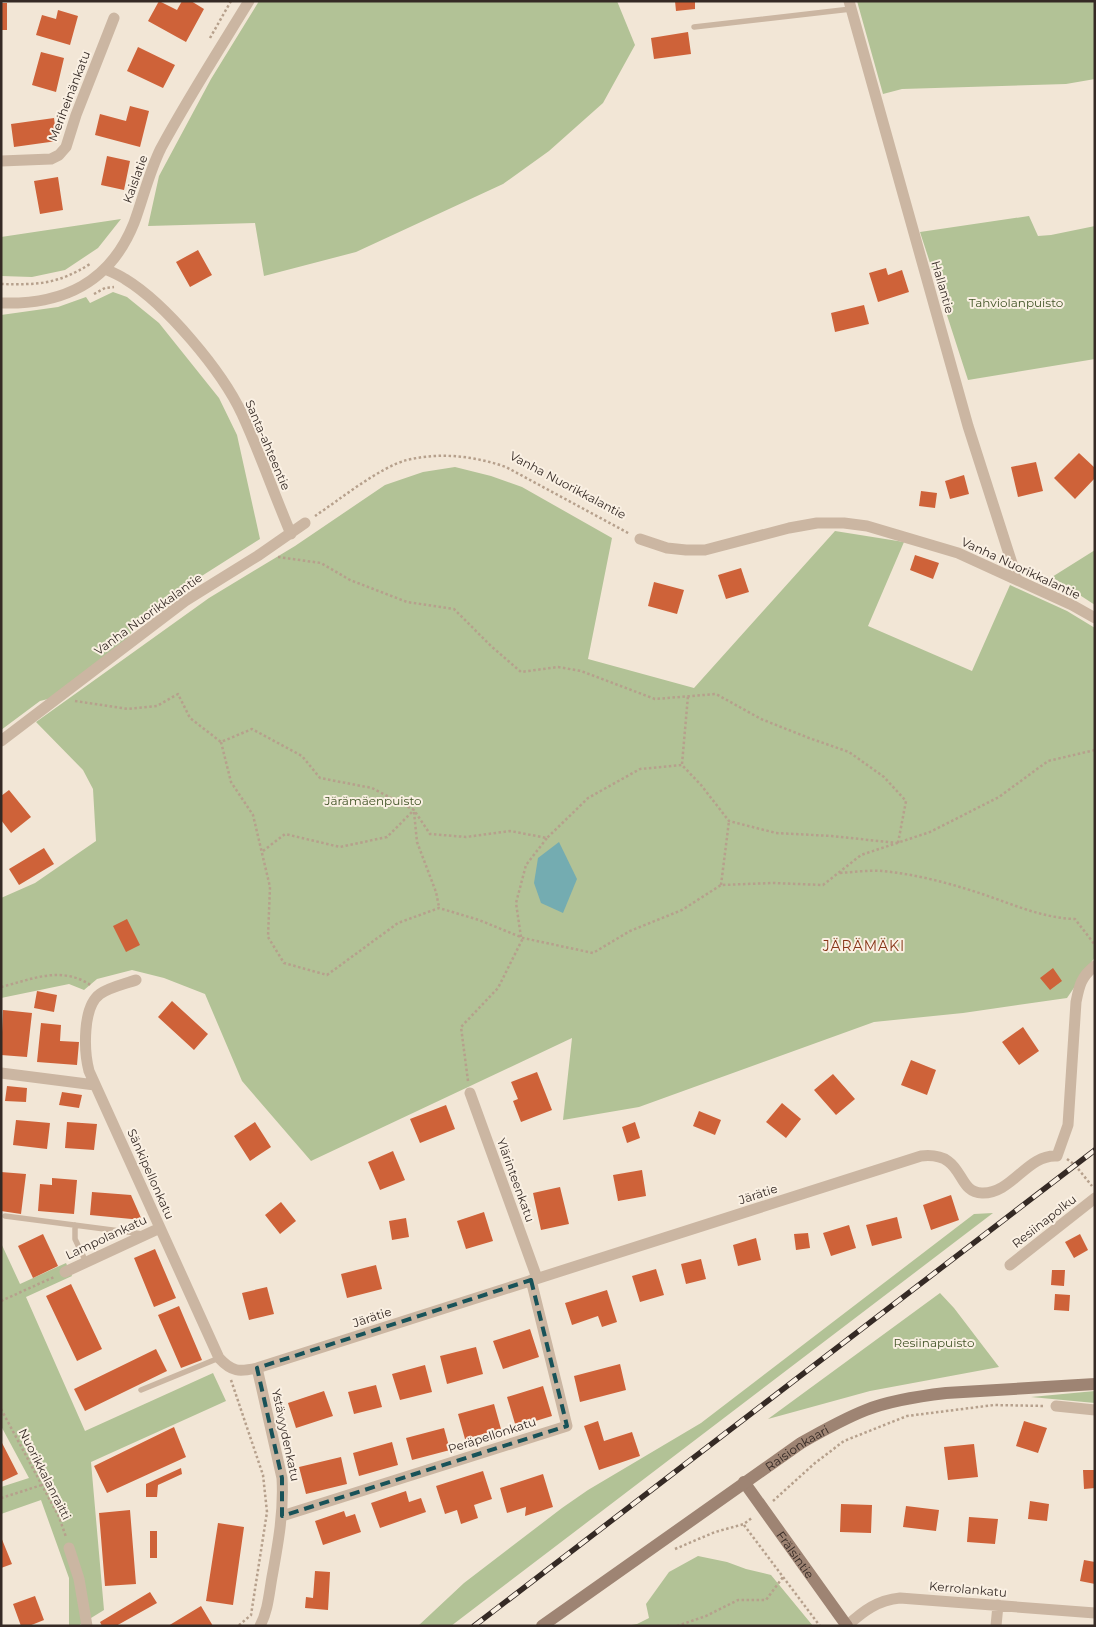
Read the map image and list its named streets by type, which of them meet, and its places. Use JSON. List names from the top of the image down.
{
  "streets": {
    "main road": ["Raisionkaari", "Frälsintie"],
    "street": [
      "Meriheinänkatu",
      "Kaislatie",
      "Hallantie",
      "Santa-ahteentie",
      "Vanha Nuorikkalantie",
      "Sänkipellonkatu",
      "Ylärinteenkatu",
      "Järätie",
      "Resiinapolku",
      "Lampolankatu",
      "Ystävyydenkatu",
      "Peräpellonkatu",
      "Kerrolankatu"
    ],
    "path": ["Nuorikkalanraitti"]
  },
  "crossings": [
    ["Kaislatie", "Santa-ahteentie"],
    ["Hallantie", "Vanha Nuorikkalantie"],
    ["Santa-ahteentie", "Vanha Nuorikkalantie"],
    ["Sänkipellonkatu", "Lampolankatu"],
    ["Ylärinteenkatu", "Järätie"],
    ["Ylärinteenkatu", "Peräpellonkatu"],
    ["Järätie", "Ystävyydenkatu"],
    ["Järätie", "Peräpellonkatu"],
    ["Ystävyydenkatu", "Peräpellonkatu"],
    ["Raisionkaari", "Frälsintie"],
    ["Frälsintie", "Kerrolankatu"]
  ],
  "districts": ["JÄRÄMÄKI"],
  "parks": ["Tahviolanpuisto", "Järämäenpuisto", "Resiinapuisto"]
}
